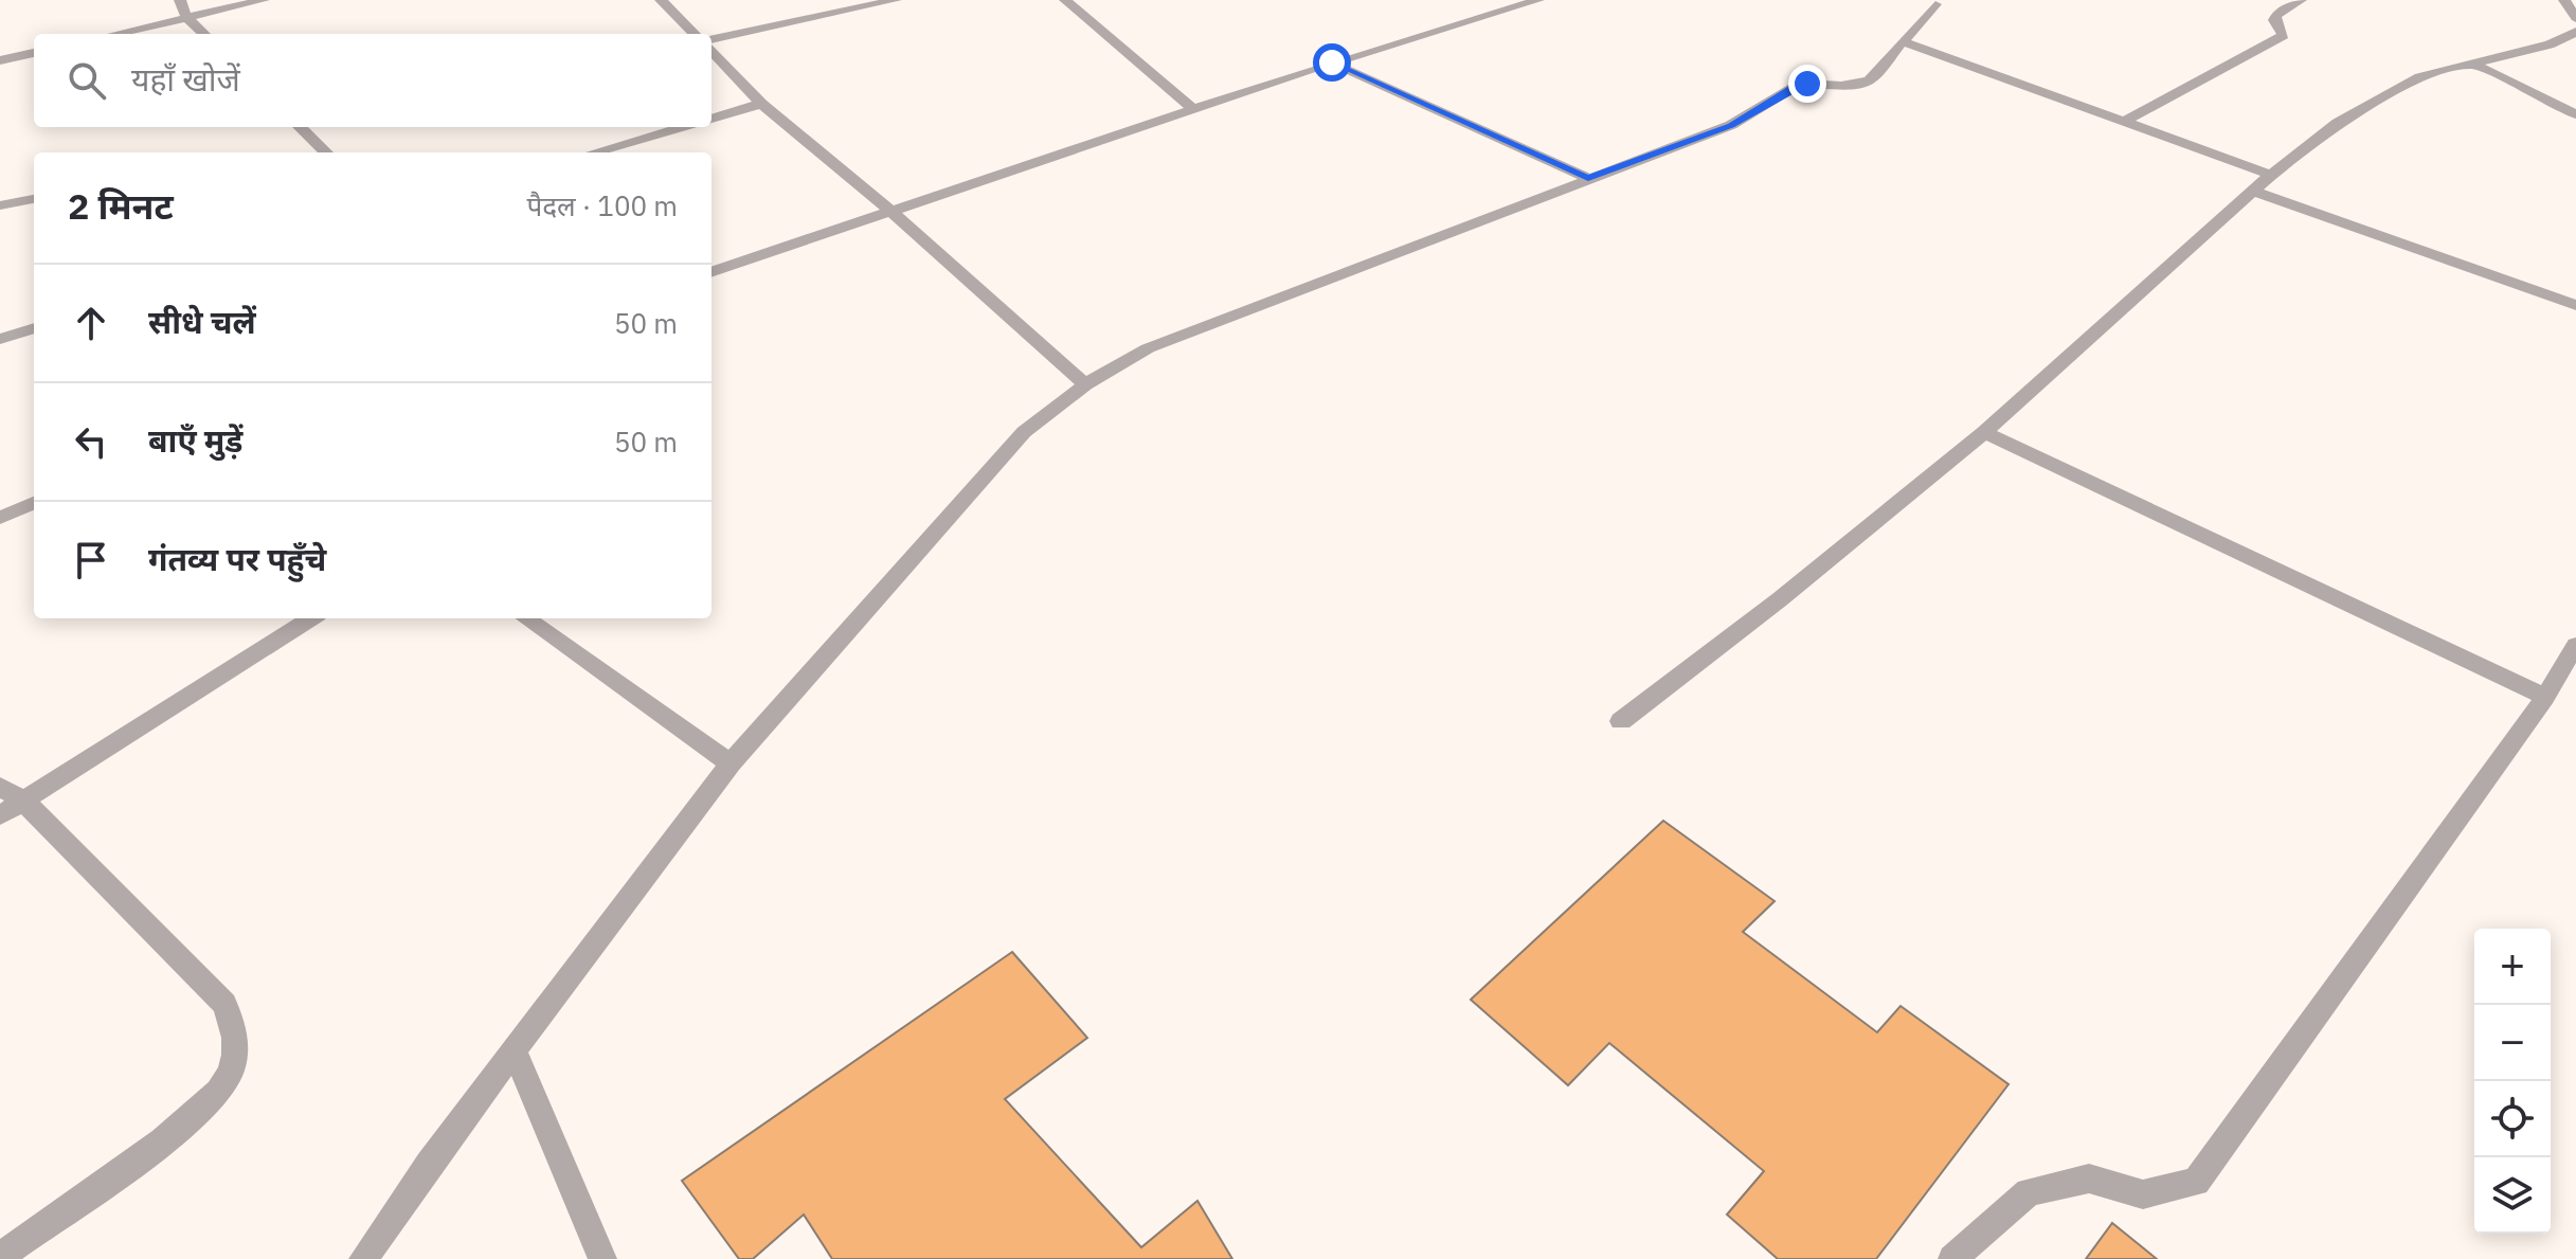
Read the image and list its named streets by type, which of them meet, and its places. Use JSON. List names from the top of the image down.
{
  "page": {
    "search": "यहाँ खोजें",
    "heading": ["2 मिनट", "पैदल · 100 m"],
    "list": [
      ["सीधे चलें", "50 m"],
      ["बाएँ मुड़ें", "50 m"],
      "गंतव्य पर पहुँचे"
    ],
    "map_buttons": ["+", "−"]
  }
}
